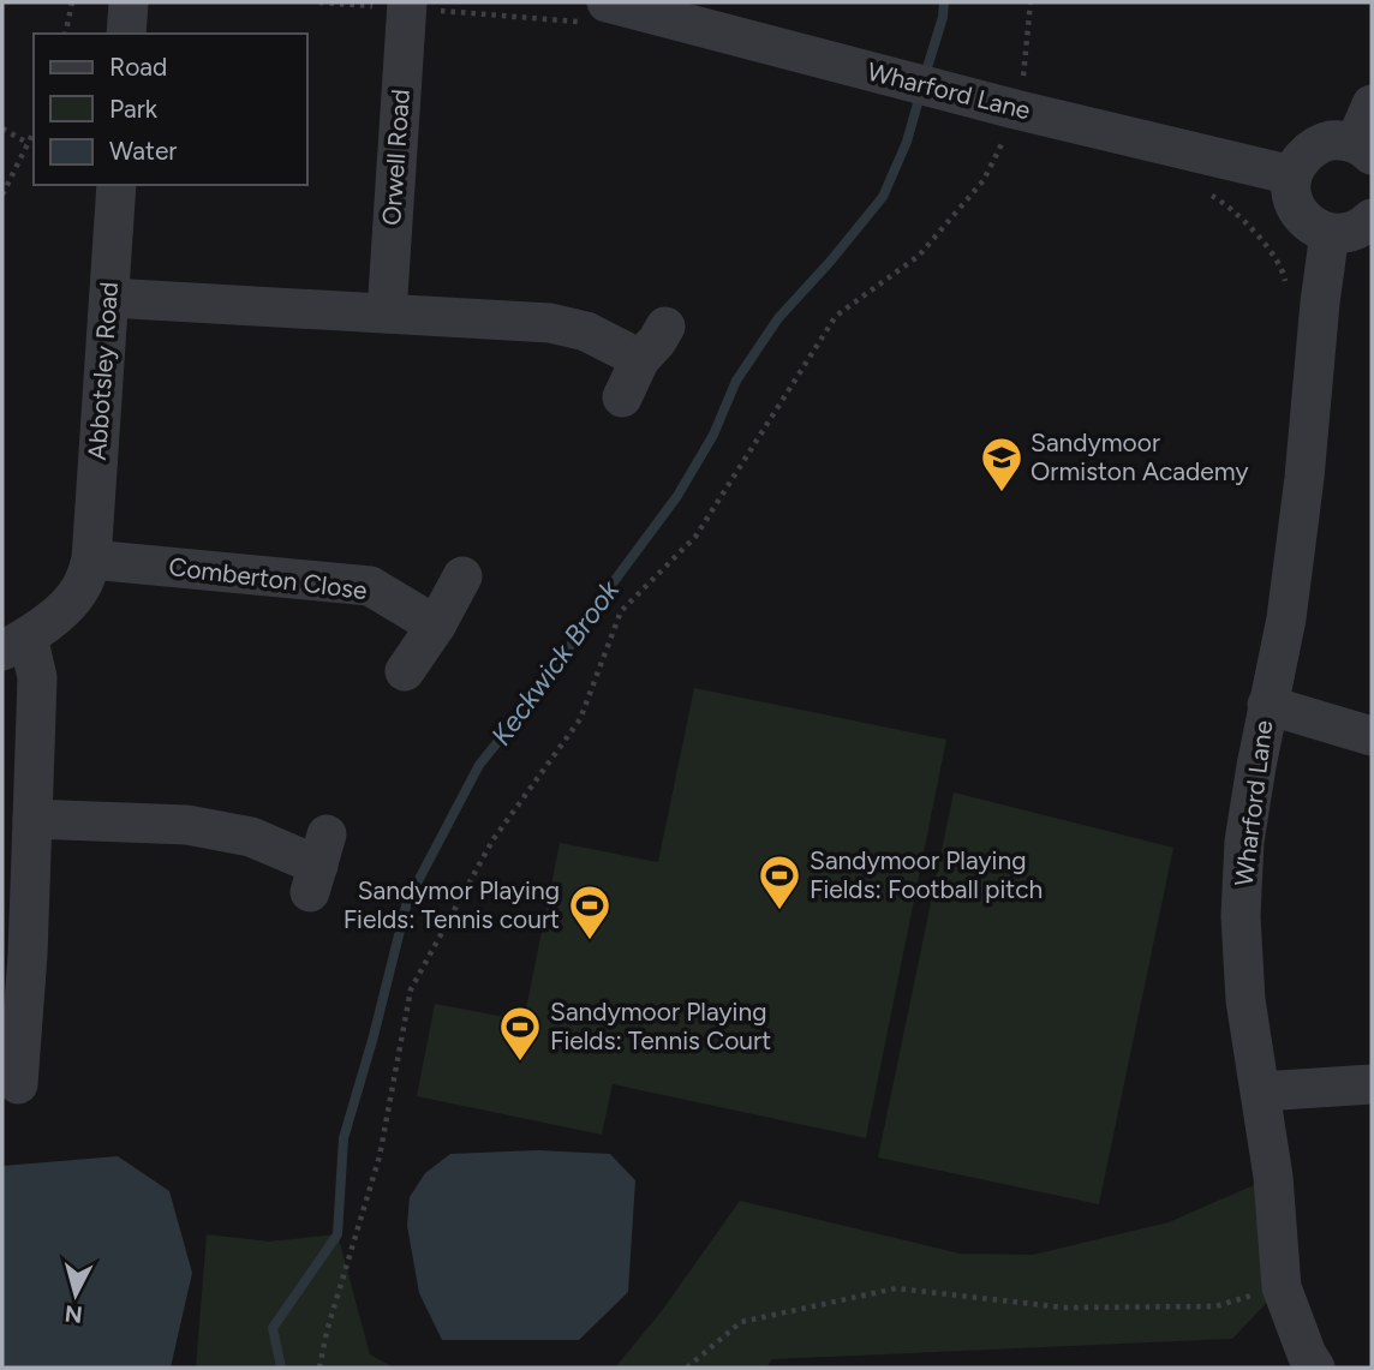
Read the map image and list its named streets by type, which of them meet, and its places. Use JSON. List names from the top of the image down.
{
  "streets": {
    "street": [
      "Wharford Lane",
      "Orwell Road",
      "Abbotsley Road",
      "Comberton Close"
    ]
  },
  "crossings": [
    ["Abbotsley Road", "Comberton Close"]
  ],
  "water": ["Keckwick Brook"],
  "places": {
    "school or university": ["Sandymoor Ormiston Academy"],
    "sports": ["Sandymoor Playing Fields: Football pitch", "Sandymor Playing Fields: Tennis court", "Sandymoor Playing Fields: Tennis Court"]
  },
  "legend": ["Road", "Park", "Water"],
  "north": "bottom"
}
